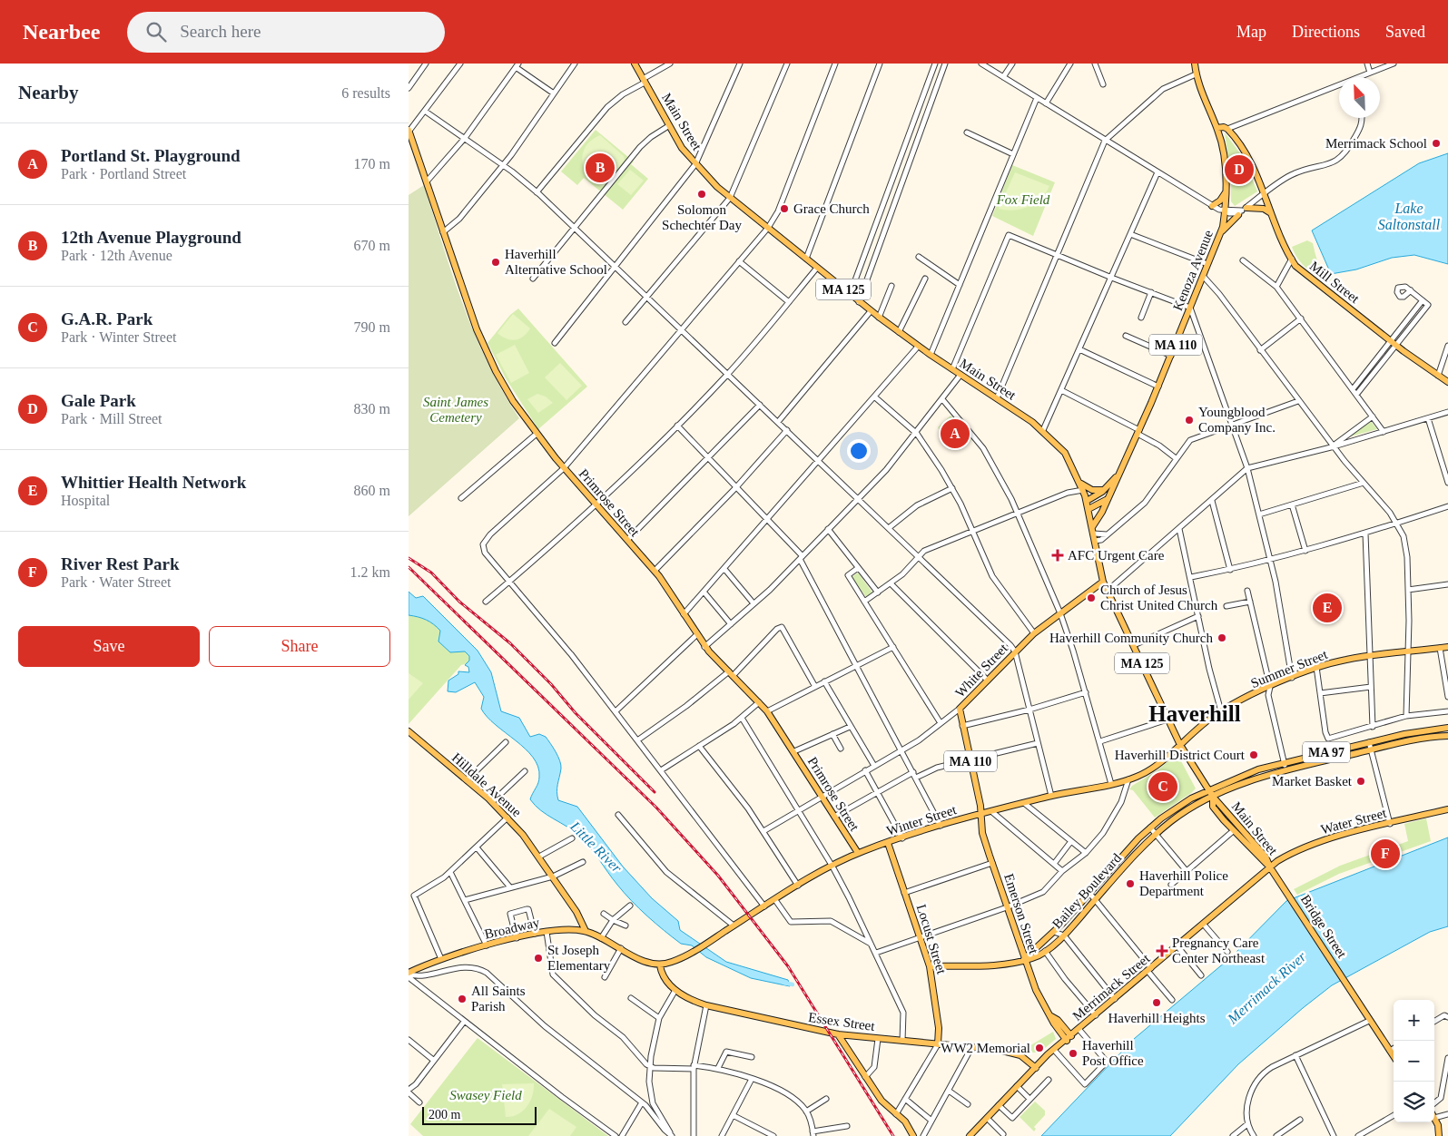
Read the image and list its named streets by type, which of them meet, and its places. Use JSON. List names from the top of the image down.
{
  "streets": {
    "main road": [
      "Main Street",
      "Kenoza Avenue",
      "Mill Street",
      "MA 125",
      "MA 110",
      "Primrose Street",
      "Summer Street",
      "White Street",
      "MA 97",
      "Hilldale Avenue",
      "Winter Street",
      "Water Street",
      "Bailey Boulevard",
      "Emerson Street",
      "Bridge Street",
      "Broadway",
      "Locust Street",
      "Merrimack Street",
      "Essex Street"
    ]
  },
  "crossings": [
    ["Main Street", "Kenoza Avenue"],
    ["Main Street", "Summer Street"],
    ["Main Street", "White Street"],
    ["Main Street", "MA 97"],
    ["Main Street", "Winter Street"],
    ["Main Street", "Water Street"],
    ["Main Street", "Bailey Boulevard"],
    ["Main Street", "Bridge Street"],
    ["Main Street", "Merrimack Street"],
    ["Primrose Street", "Winter Street"],
    ["Summer Street", "Winter Street"],
    ["White Street", "Winter Street"],
    ["White Street", "Emerson Street"],
    ["MA 97", "Bailey Boulevard"],
    ["Hilldale Avenue", "Broadway"],
    ["Winter Street", "Emerson Street"],
    ["Winter Street", "Broadway"],
    ["Winter Street", "Locust Street"],
    ["Winter Street", "Essex Street"],
    ["Water Street", "Bridge Street"],
    ["Water Street", "Merrimack Street"],
    ["Bailey Boulevard", "Emerson Street"],
    ["Emerson Street", "Merrimack Street"],
    ["Bridge Street", "Merrimack Street"],
    ["Broadway", "Essex Street"],
    ["Locust Street", "Essex Street"],
    ["Merrimack Street", "Essex Street"]
  ],
  "districts": ["Haverhill"],
  "water": ["Lake Saltonstall", "Little River", "Merrimack River"],
  "parks": ["Fox Field", "Saint James Cemetery", "Swasey Field"],
  "places": {
    "other": [
      "Merrimack School",
      "Solomon Schechter Day",
      "Grace Church",
      "Haverhill Alternative School",
      "Youngblood Company Inc.",
      "Church of Jesus Christ United Church",
      "Haverhill Community Church",
      "Haverhill District Court",
      "Market Basket",
      "Haverhill Police Department",
      "St Joseph Elementary",
      "All Saints Parish",
      "Haverhill Heights",
      "WW2 Memorial",
      "Haverhill Post Office"
    ],
    "health": ["AFC Urgent Care", "Pregnancy Care Center Northeast"]
  },
  "scale_bar": "200 m",
  "north": "top left",
  "page": {
    "header": "Nearbee",
    "search": "Search here",
    "nav": ["Map", "Directions", "Saved"],
    "heading": ["Nearby", "6 results"],
    "list": [
      {
        "mark": "A",
        "name": "Portland St. Playground",
        "note": "Park · Portland Street",
        "value": "170 m"
      },
      {
        "mark": "B",
        "name": "12th Avenue Playground",
        "note": "Park · 12th Avenue",
        "value": "670 m"
      },
      {
        "mark": "C",
        "name": "G.A.R. Park",
        "note": "Park · Winter Street",
        "value": "790 m"
      },
      {
        "mark": "D",
        "name": "Gale Park",
        "note": "Park · Mill Street",
        "value": "830 m"
      },
      {
        "mark": "E",
        "name": "Whittier Health Network",
        "note": "Hospital",
        "value": "860 m"
      },
      {
        "mark": "F",
        "name": "River Rest Park",
        "note": "Park · Water Street",
        "value": "1.2 km"
      }
    ],
    "pins": [
      "B",
      "D",
      "A",
      "E",
      "C",
      "F"
    ],
    "buttons": ["Save", "Share"],
    "map_buttons": ["+", "−"],
    "scale": "200 m"
  }
}
